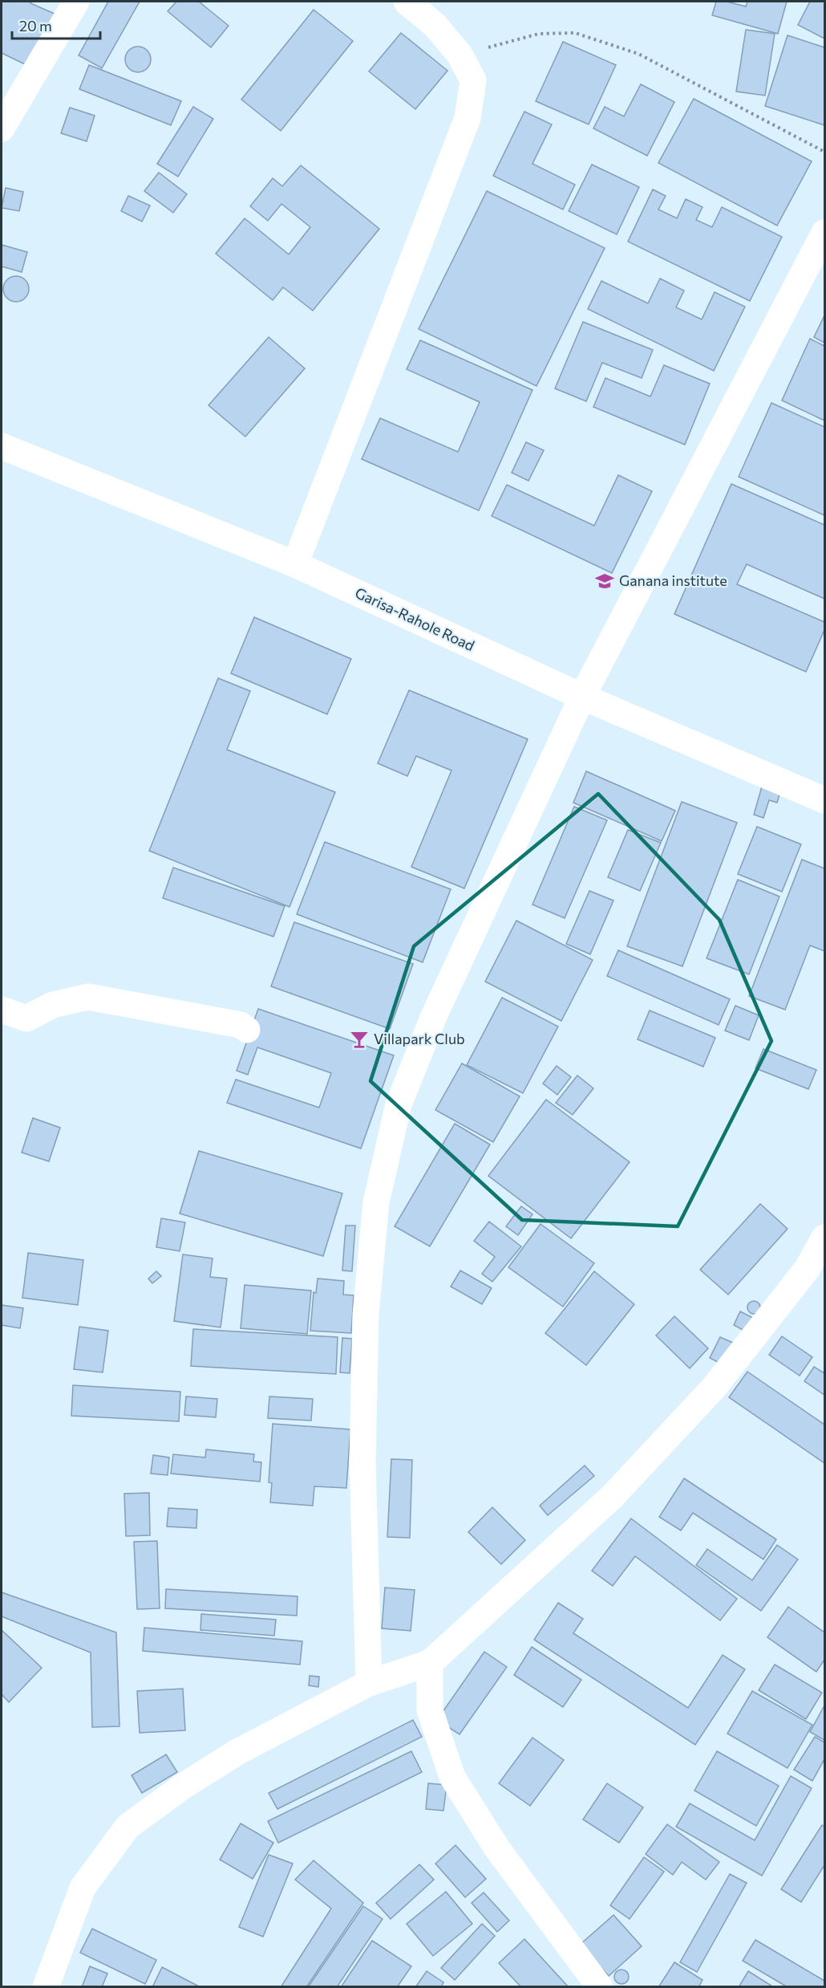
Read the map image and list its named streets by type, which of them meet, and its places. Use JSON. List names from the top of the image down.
{
  "streets": {
    "street": ["Garisa-Rahole Road"]
  },
  "places": {
    "school or university": ["Ganana institute"],
    "bar": ["Villapark Club"]
  },
  "scale_bar": "20 m"
}
